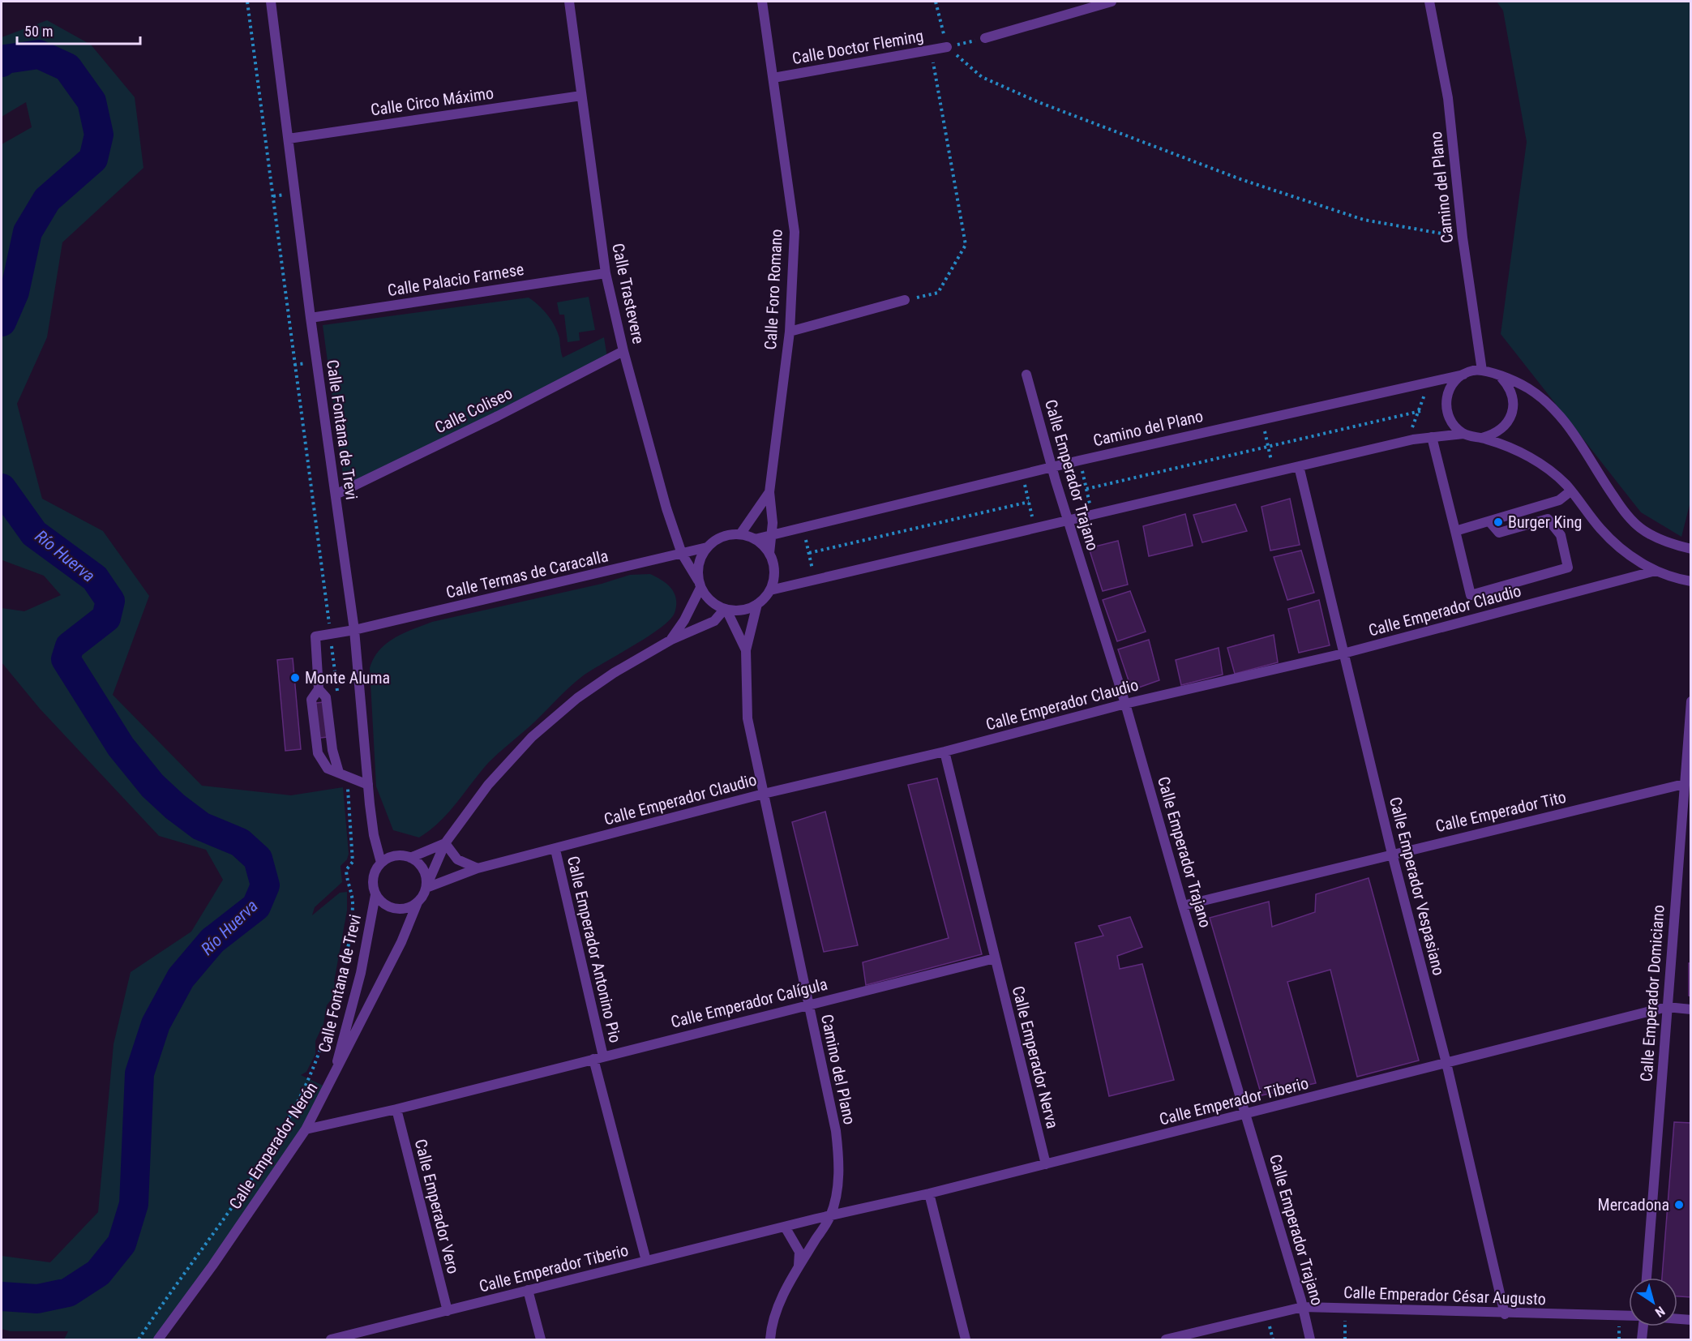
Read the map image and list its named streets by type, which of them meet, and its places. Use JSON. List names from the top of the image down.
{
  "streets": {
    "street": [
      "Calle Doctor Fleming",
      "Calle Circo Máximo",
      "Camino del Plano",
      "Calle Palacio Farnese",
      "Calle Foro Romano",
      "Calle Trastevere",
      "Calle Coliseo",
      "Calle Fontana de Trevi",
      "Calle Emperador Trajano",
      "Calle Termas de Caracalla",
      "Calle Emperador Claudio",
      "Calle Emperador Tito",
      "Calle Emperador Vespasiano",
      "Calle Emperador Antonino Pio",
      "Calle Emperador Domiciano",
      "Calle Emperador Calígula",
      "Calle Emperador Nerva",
      "Calle Emperador Tiberio",
      "Calle Emperador Nerón",
      "Calle Emperador Vero",
      "Calle Emperador César Augusto"
    ]
  },
  "crossings": [
    ["Calle Doctor Fleming", "Calle Foro Romano"],
    ["Calle Circo Máximo", "Calle Trastevere"],
    ["Calle Circo Máximo", "Calle Fontana de Trevi"],
    ["Camino del Plano", "Calle Foro Romano"],
    ["Camino del Plano", "Calle Trastevere"],
    ["Camino del Plano", "Calle Emperador Trajano"],
    ["Camino del Plano", "Calle Termas de Caracalla"],
    ["Camino del Plano", "Calle Emperador Claudio"],
    ["Camino del Plano", "Calle Emperador Calígula"],
    ["Camino del Plano", "Calle Emperador Tiberio"],
    ["Calle Palacio Farnese", "Calle Trastevere"],
    ["Calle Palacio Farnese", "Calle Fontana de Trevi"],
    ["Calle Foro Romano", "Calle Trastevere"],
    ["Calle Foro Romano", "Calle Termas de Caracalla"],
    ["Calle Trastevere", "Calle Coliseo"],
    ["Calle Trastevere", "Calle Termas de Caracalla"],
    ["Calle Coliseo", "Calle Fontana de Trevi"],
    ["Calle Fontana de Trevi", "Calle Termas de Caracalla"],
    ["Calle Fontana de Trevi", "Calle Emperador Claudio"],
    ["Calle Fontana de Trevi", "Calle Emperador Nerón"],
    ["Calle Emperador Trajano", "Calle Emperador Claudio"],
    ["Calle Emperador Trajano", "Calle Emperador Tito"],
    ["Calle Emperador Trajano", "Calle Emperador Tiberio"],
    ["Calle Emperador Trajano", "Calle Emperador César Augusto"],
    ["Calle Emperador Claudio", "Calle Emperador Vespasiano"],
    ["Calle Emperador Claudio", "Calle Emperador Antonino Pio"],
    ["Calle Emperador Claudio", "Calle Emperador Nerón"],
    ["Calle Emperador Tito", "Calle Emperador Vespasiano"],
    ["Calle Emperador Tito", "Calle Emperador Domiciano"],
    ["Calle Emperador Vespasiano", "Calle Emperador Tiberio"],
    ["Calle Emperador Vespasiano", "Calle Emperador César Augusto"],
    ["Calle Emperador Antonino Pio", "Calle Emperador Calígula"],
    ["Calle Emperador Antonino Pio", "Calle Emperador Tiberio"],
    ["Calle Emperador Domiciano", "Calle Emperador Tiberio"],
    ["Calle Emperador Calígula", "Calle Emperador Nerva"],
    ["Calle Emperador Calígula", "Calle Emperador Nerón"],
    ["Calle Emperador Calígula", "Calle Emperador Vero"],
    ["Calle Emperador Nerva", "Calle Emperador Tiberio"],
    ["Calle Emperador Tiberio", "Calle Emperador Vero"]
  ],
  "water": ["Río Huerva"],
  "places": ["Burger King", "Monte Aluma", "Mercadona"],
  "scale_bar": "50 m",
  "north": "bottom right"
}
